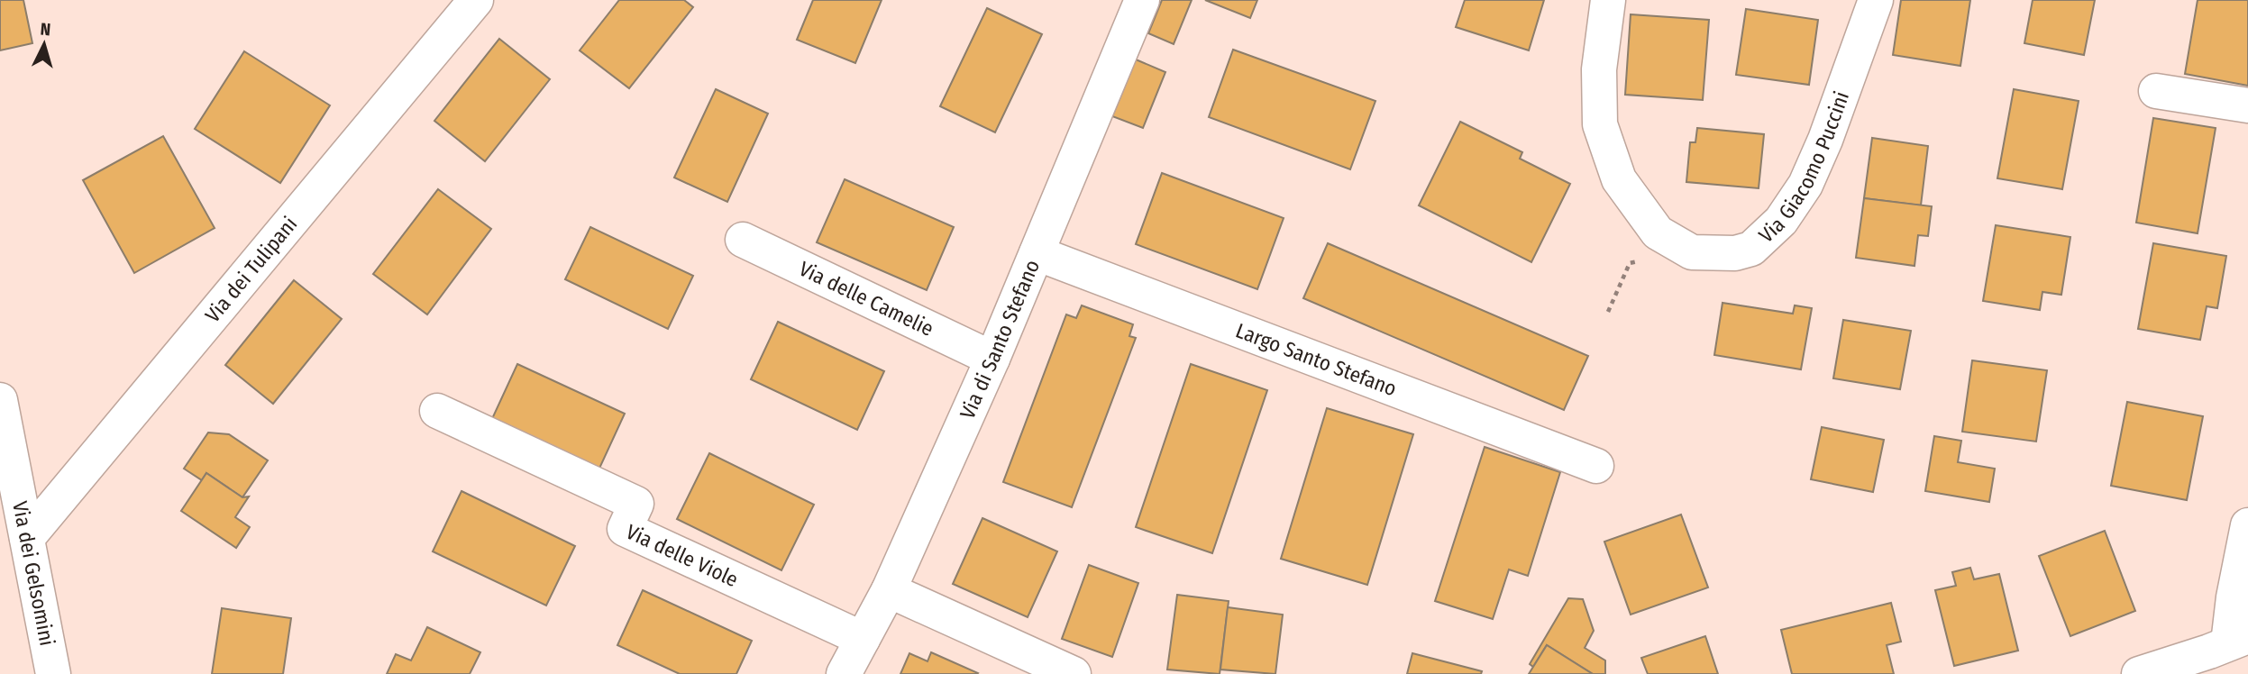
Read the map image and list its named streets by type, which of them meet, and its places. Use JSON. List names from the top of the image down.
{
  "streets": {
    "street": [
      "Via Giacomo Puccini",
      "Via dei Tulipani",
      "Via delle Camelie",
      "Via di Santo Stefano",
      "Largo Santo Stefano",
      "Via delle Viole",
      "Via dei Gelsomini"
    ]
  },
  "crossings": [
    ["Via dei Tulipani", "Via dei Gelsomini"],
    ["Via delle Camelie", "Via di Santo Stefano"],
    ["Via di Santo Stefano", "Largo Santo Stefano"],
    ["Via di Santo Stefano", "Via delle Viole"]
  ],
  "north": "top"
}
